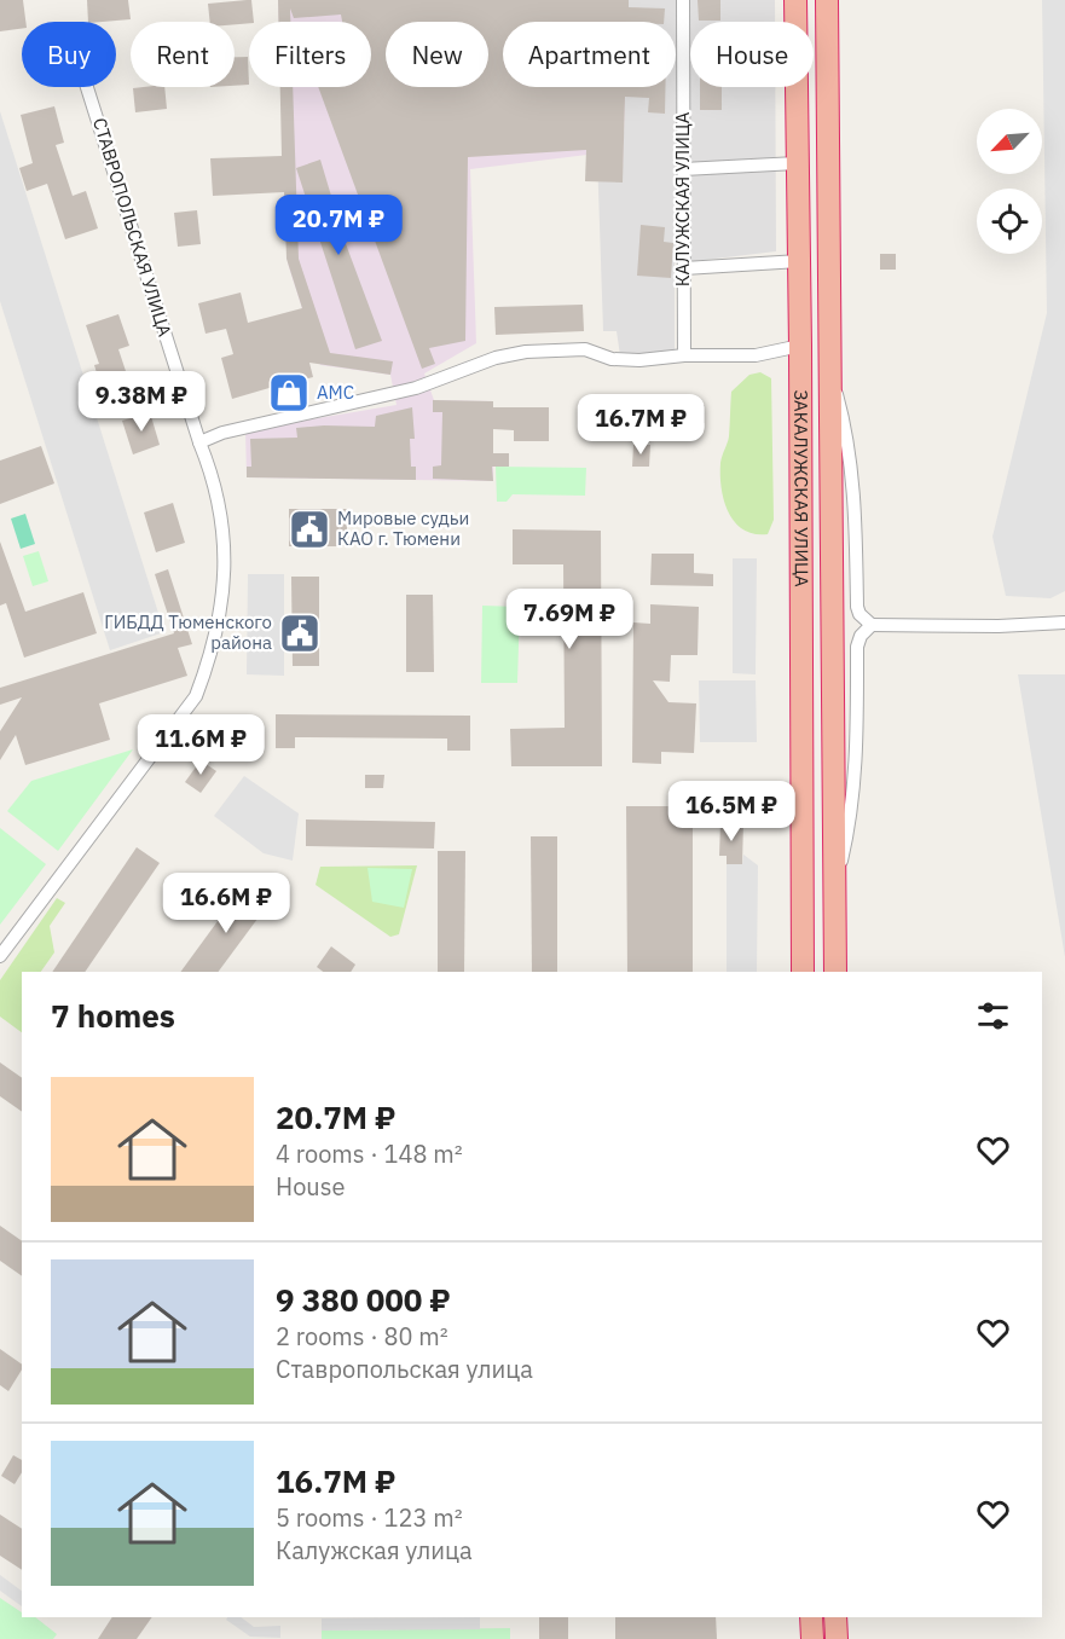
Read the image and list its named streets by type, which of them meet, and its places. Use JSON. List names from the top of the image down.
{
  "streets": {
    "highway": ["ЗАКАЛУЖСКАЯ УЛИЦА"],
    "street": ["КАЛУЖСКАЯ УЛИЦА", "СТАВРОПОЛЬСКАЯ УЛИЦА"]
  },
  "places": {
    "shop": ["АМС"],
    "public building": ["Мировые судьи КАО г. Тюмени", "ГИБДД Тюменского района"]
  },
  "north": "bottom left",
  "page": {
    "chip": [
      "Buy",
      "Rent",
      "Filters",
      "New",
      "Apartment",
      "House"
    ],
    "price": [
      "20.7M ₽",
      "9.38M ₽",
      "16.7M ₽",
      "7.69M ₽",
      "11.6M ₽",
      "16.5M ₽",
      "16.6M ₽"
    ],
    "heading": "7 homes",
    "list": [
      {
        "name": "20.7M ₽",
        "note": "4 rooms · 148 m² · House"
      },
      {
        "name": "9 380 000 ₽",
        "note": "2 rooms · 80 m² · Ставропольская улица"
      },
      {
        "name": "16.7M ₽",
        "note": "5 rooms · 123 m² · Калужская улица"
      }
    ]
  }
}
